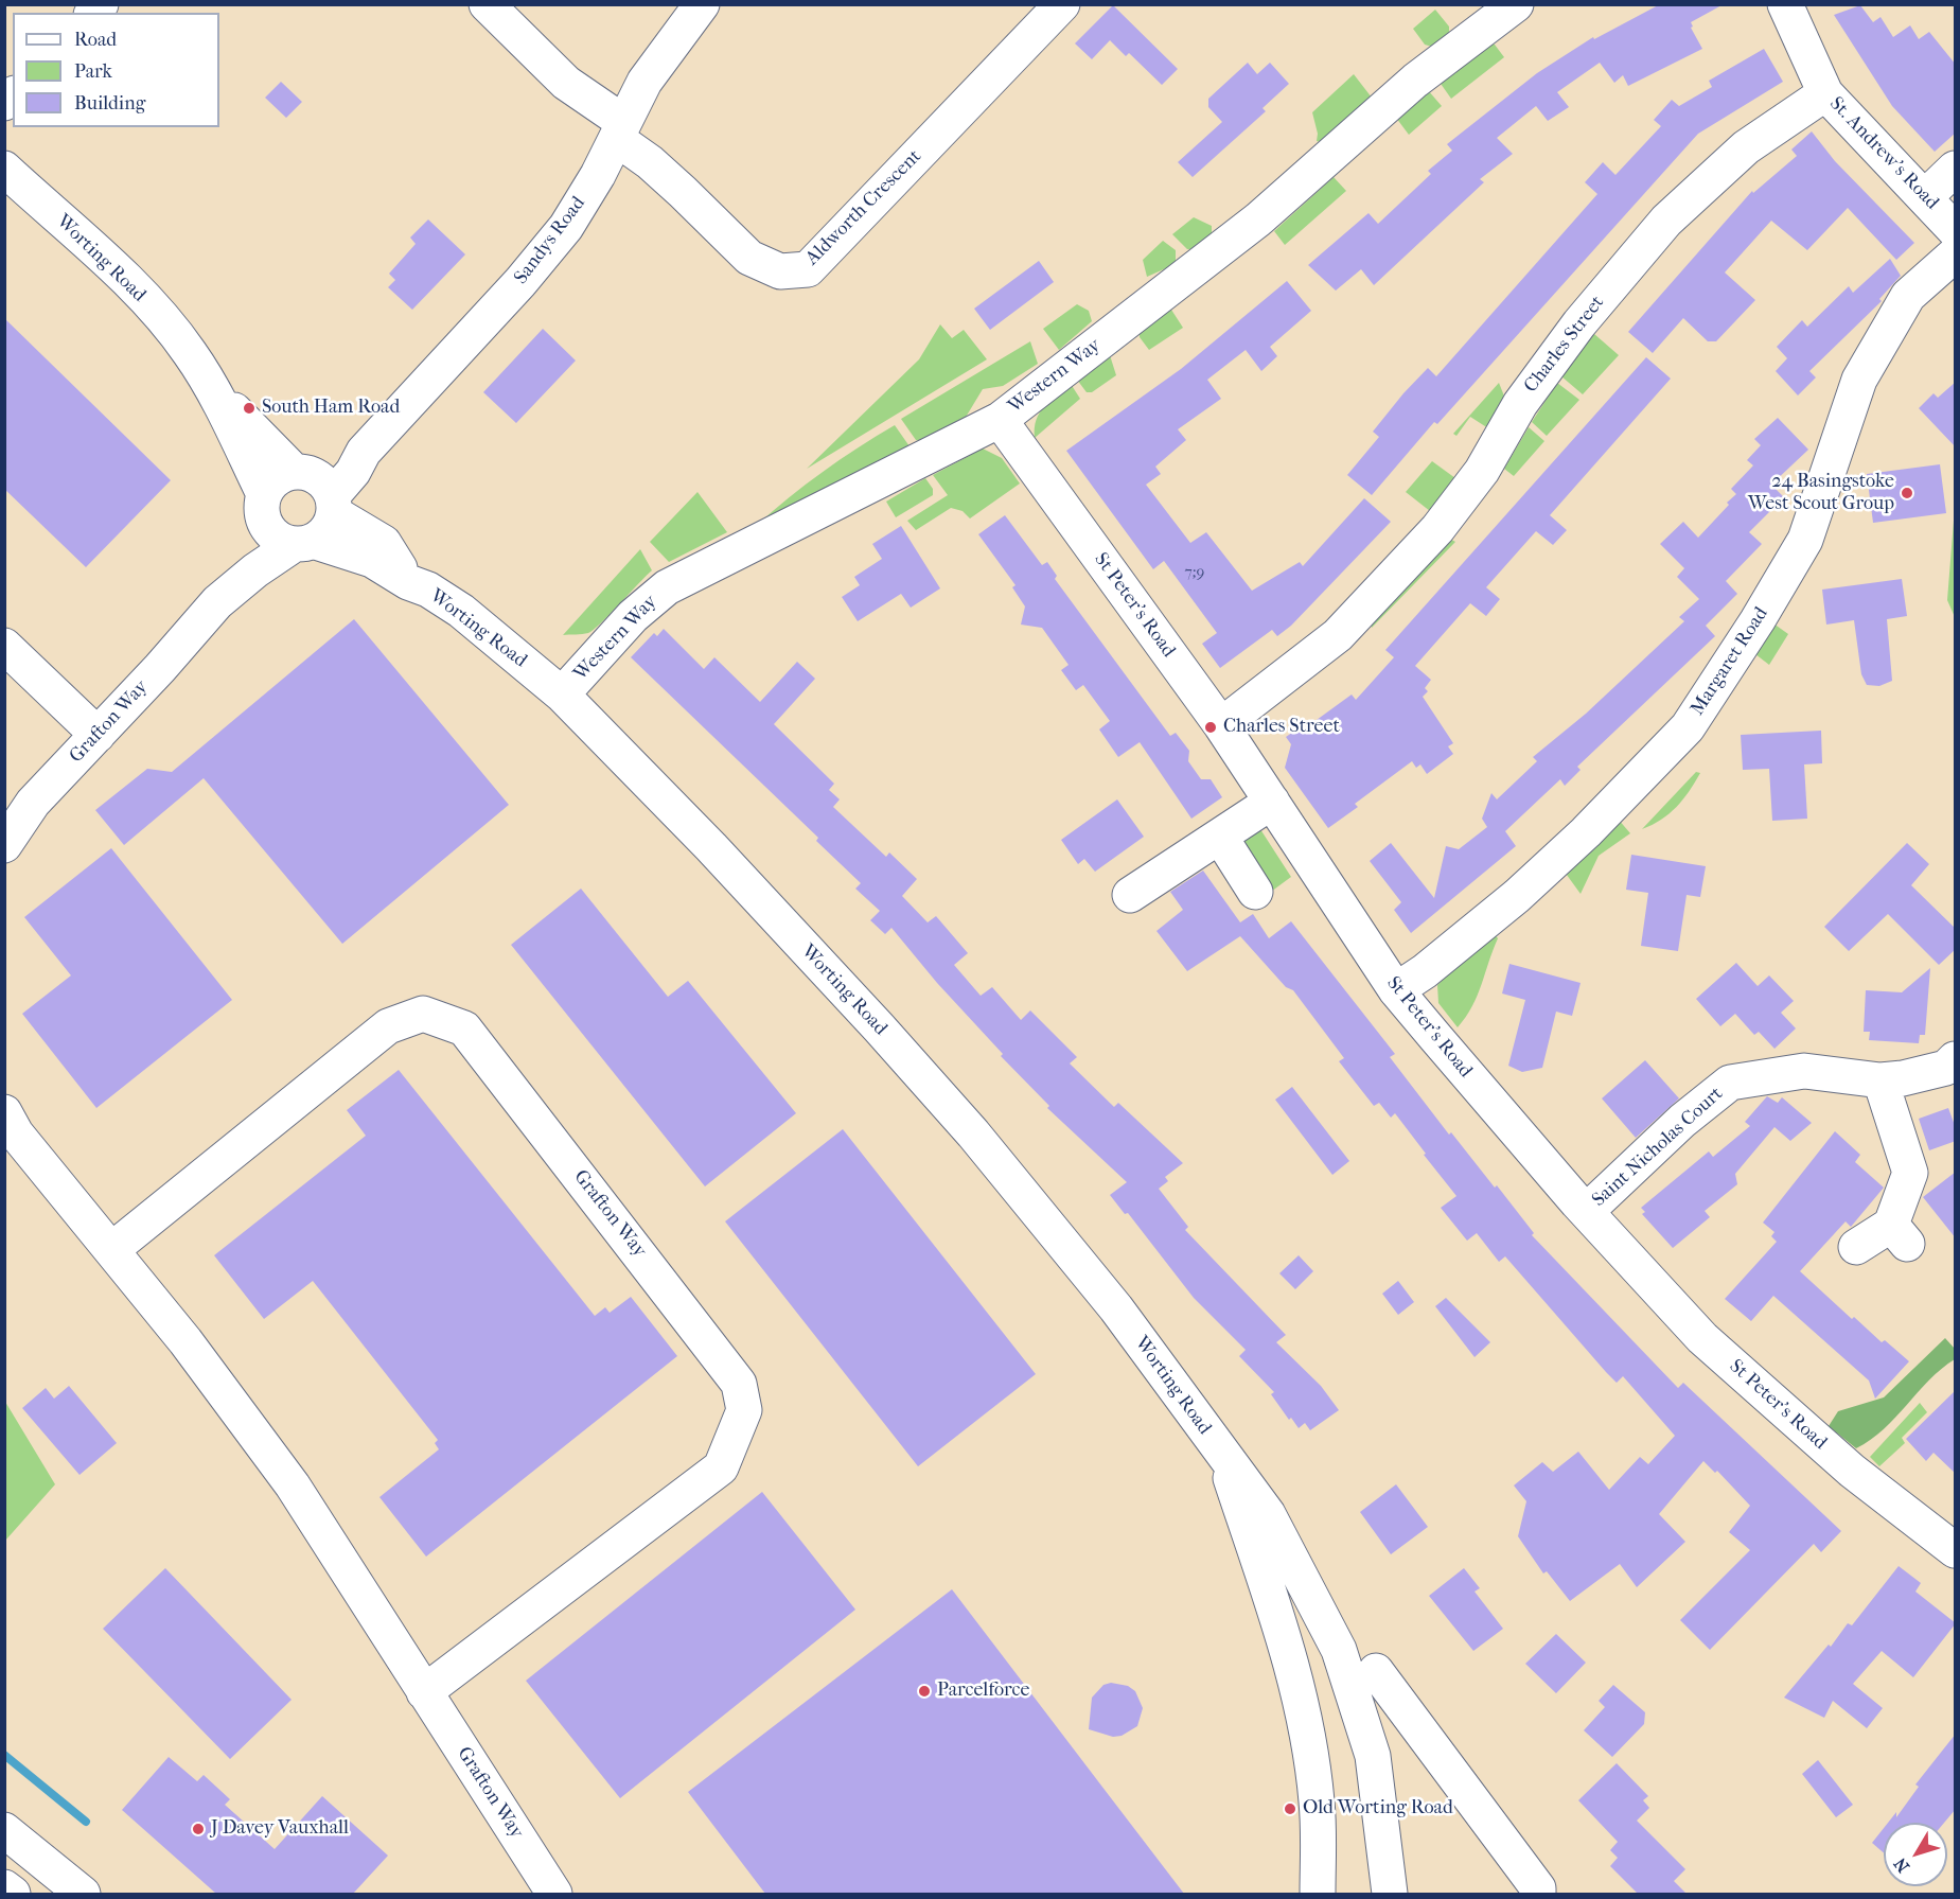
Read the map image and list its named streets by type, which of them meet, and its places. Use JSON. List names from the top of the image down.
{
  "streets": {
    "street": [
      "St. Andrew's Road",
      "Aldworth Crescent",
      "Sandys Road",
      "Worting Road",
      "Charles Street",
      "Western Way",
      "St Peter's Road",
      "Margaret Road",
      "Grafton Way",
      "Saint Nicholas Court"
    ]
  },
  "crossings": [
    ["St. Andrew's Road", "Charles Street"],
    ["Aldworth Crescent", "Sandys Road"],
    ["Sandys Road", "Worting Road"],
    ["Sandys Road", "Grafton Way"],
    ["Worting Road", "Western Way"],
    ["Worting Road", "Grafton Way"],
    ["Charles Street", "St Peter's Road"],
    ["Western Way", "St Peter's Road"],
    ["St Peter's Road", "Margaret Road"],
    ["St Peter's Road", "Saint Nicholas Court"]
  ],
  "places": [
    "South Ham Road",
    "24 Basingstoke West Scout Group",
    "Charles Street",
    "Parcelforce",
    "Old Worting Road",
    "J Davey Vauxhall"
  ],
  "house_numbers": ["7;9"],
  "legend": ["Road", "Park", "Building"],
  "north": "bottom left"
}
